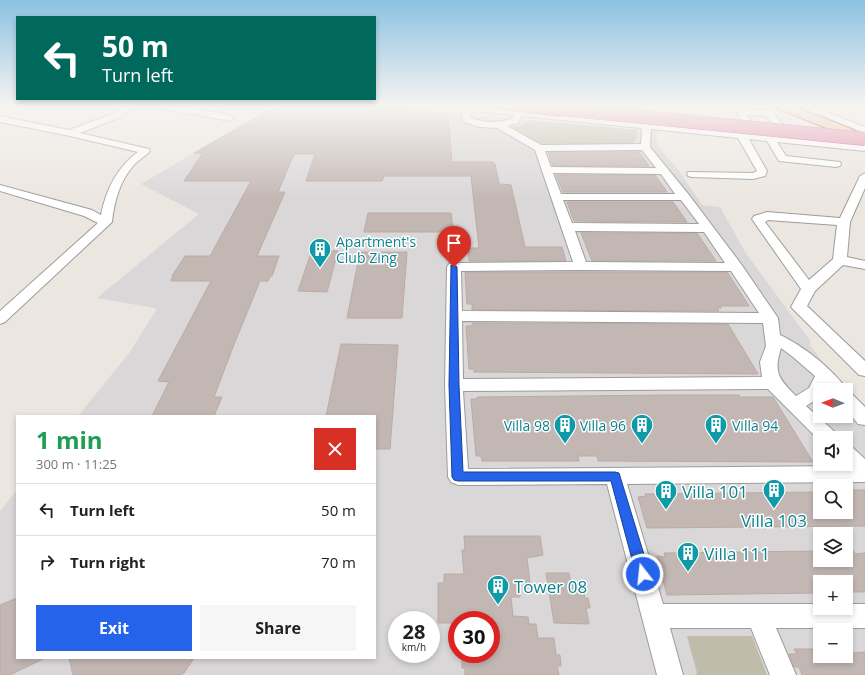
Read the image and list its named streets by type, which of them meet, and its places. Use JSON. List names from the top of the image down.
{
  "places": {
    "building": [
      "Apartment's Club Zing",
      "Villa 98",
      "Villa 96",
      "Villa 94",
      "Villa 103",
      "Villa 101",
      "Villa 111",
      "Tower 08"
    ]
  },
  "north": "left",
  "page": {
    "turn": ["50 m", "Turn left"],
    "map_buttons": ["+", "−"],
    "heading": ["1 min", "300 m · 11:25"],
    "list": [
      {
        "name": "Turn left",
        "value": "50 m"
      },
      {
        "name": "Turn right",
        "value": "70 m"
      }
    ],
    "buttons": ["Exit", "Share"],
    "speed": "28 km/h",
    "limit": "30"
  }
}
